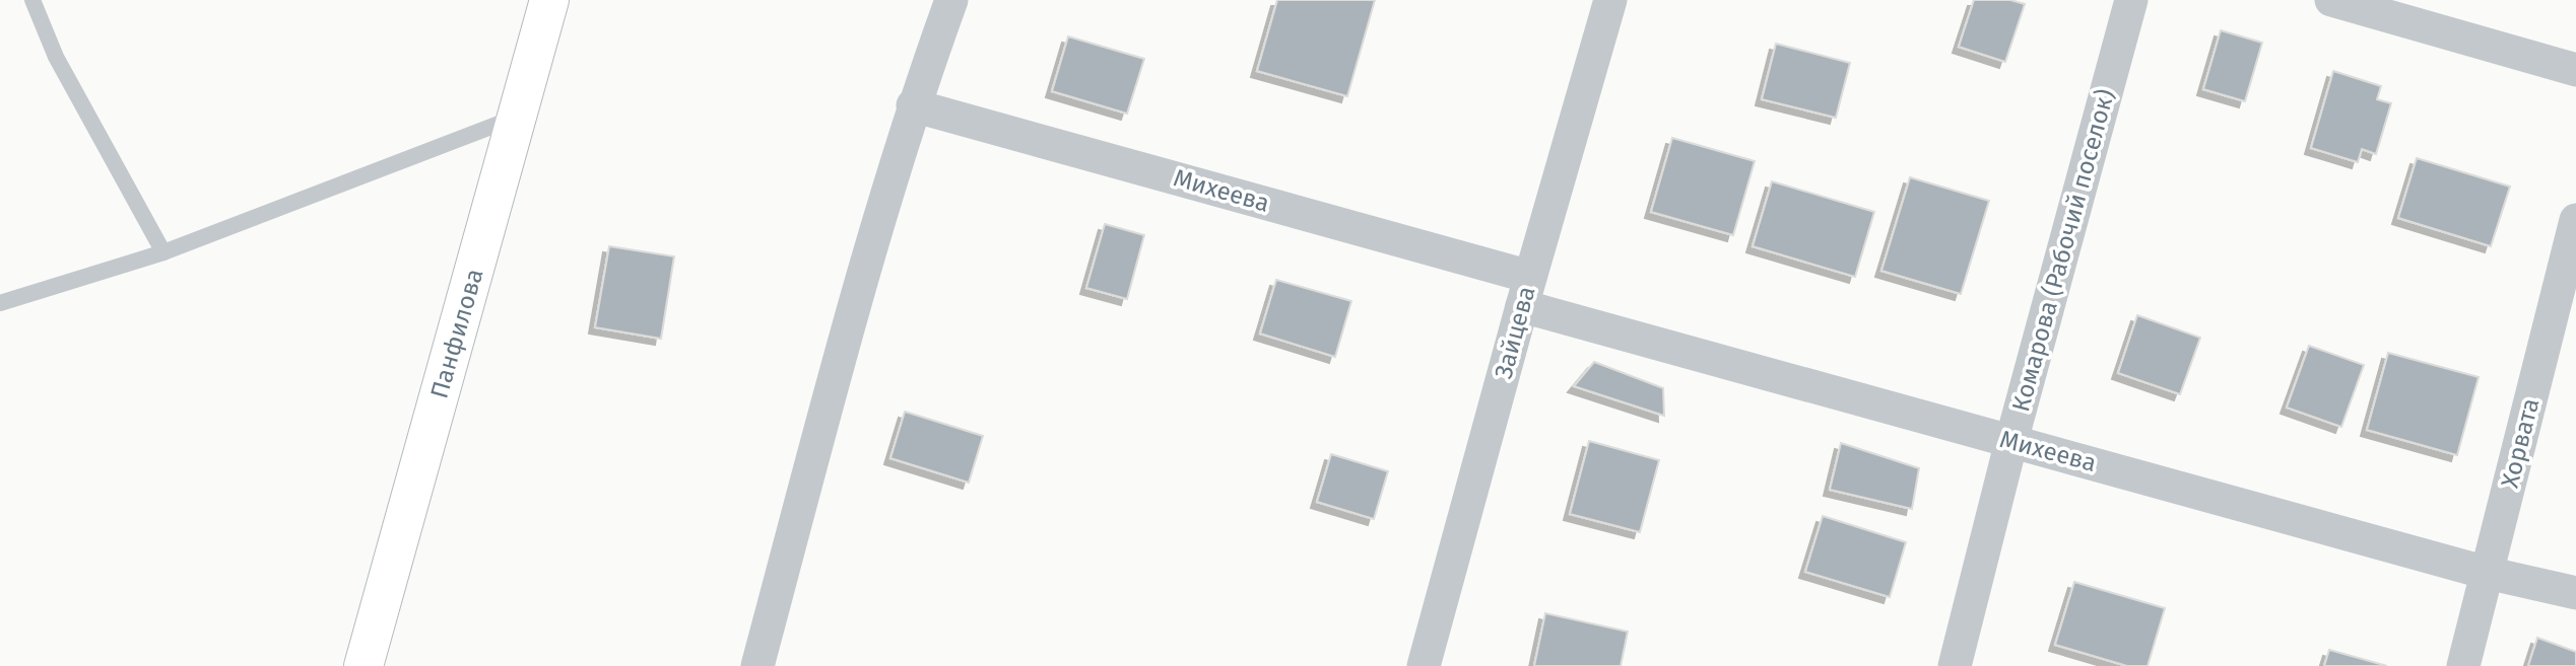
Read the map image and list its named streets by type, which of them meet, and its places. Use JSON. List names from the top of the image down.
{
  "streets": {
    "street": [
      "Михеева",
      "Комарова (Рабочий поселок)",
      "Зайцева",
      "Панфилова",
      "Хорвата"
    ]
  },
  "crossings": [
    ["Михеева", "Комарова (Рабочий поселок)"],
    ["Михеева", "Зайцева"],
    ["Михеева", "Хорвата"]
  ]
}
